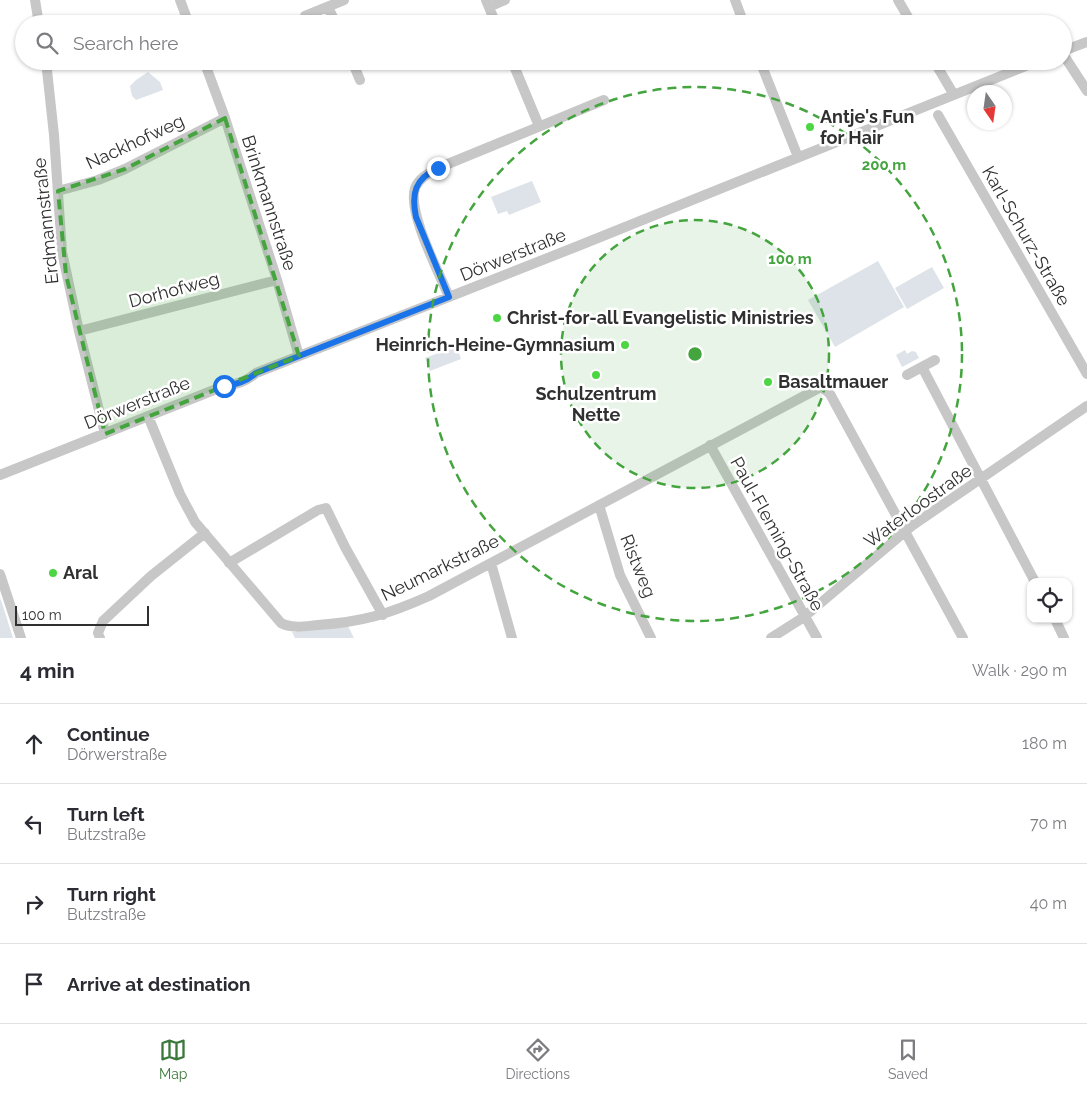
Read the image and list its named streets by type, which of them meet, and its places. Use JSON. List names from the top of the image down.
{
  "streets": {
    "street": [
      "Nackhofweg",
      "Brinkmannstraße",
      "Erdmannstraße",
      "Karl-Schurz-Straße",
      "Dörwerstraße",
      "Dorhofweg",
      "Waterloostraße",
      "Paul-Fleming-Straße",
      "Ristweg",
      "Neumarkstraße"
    ]
  },
  "crossings": [
    ["Nackhofweg", "Brinkmannstraße"],
    ["Nackhofweg", "Erdmannstraße"],
    ["Brinkmannstraße", "Dörwerstraße"],
    ["Brinkmannstraße", "Dorhofweg"],
    ["Erdmannstraße", "Dörwerstraße"],
    ["Erdmannstraße", "Dorhofweg"],
    ["Dörwerstraße", "Neumarkstraße"],
    ["Waterloostraße", "Paul-Fleming-Straße"],
    ["Waterloostraße", "Neumarkstraße"],
    ["Paul-Fleming-Straße", "Neumarkstraße"],
    ["Ristweg", "Neumarkstraße"]
  ],
  "places": [
    "Antje's Fun for Hair",
    "Christ-for-all Evangelistic Ministries",
    "Heinrich-Heine-Gymnasium",
    "Schulzentrum Nette",
    "Basaltmauer",
    "Aral"
  ],
  "scale_bar": "100 m",
  "north": "bottom",
  "page": {
    "search": "Search here",
    "scale": "100 m",
    "heading": ["4 min", "Walk · 290 m"],
    "list": [
      ["Continue", "Dörwerstraße", "180 m"],
      ["Turn left", "Butzstraße", "70 m"],
      ["Turn right", "Butzstraße", "40 m"],
      "Arrive at destination"
    ],
    "nav": ["Map", "Directions", "Saved"]
  },
  "rings": ["200 m", "100 m"]
}
